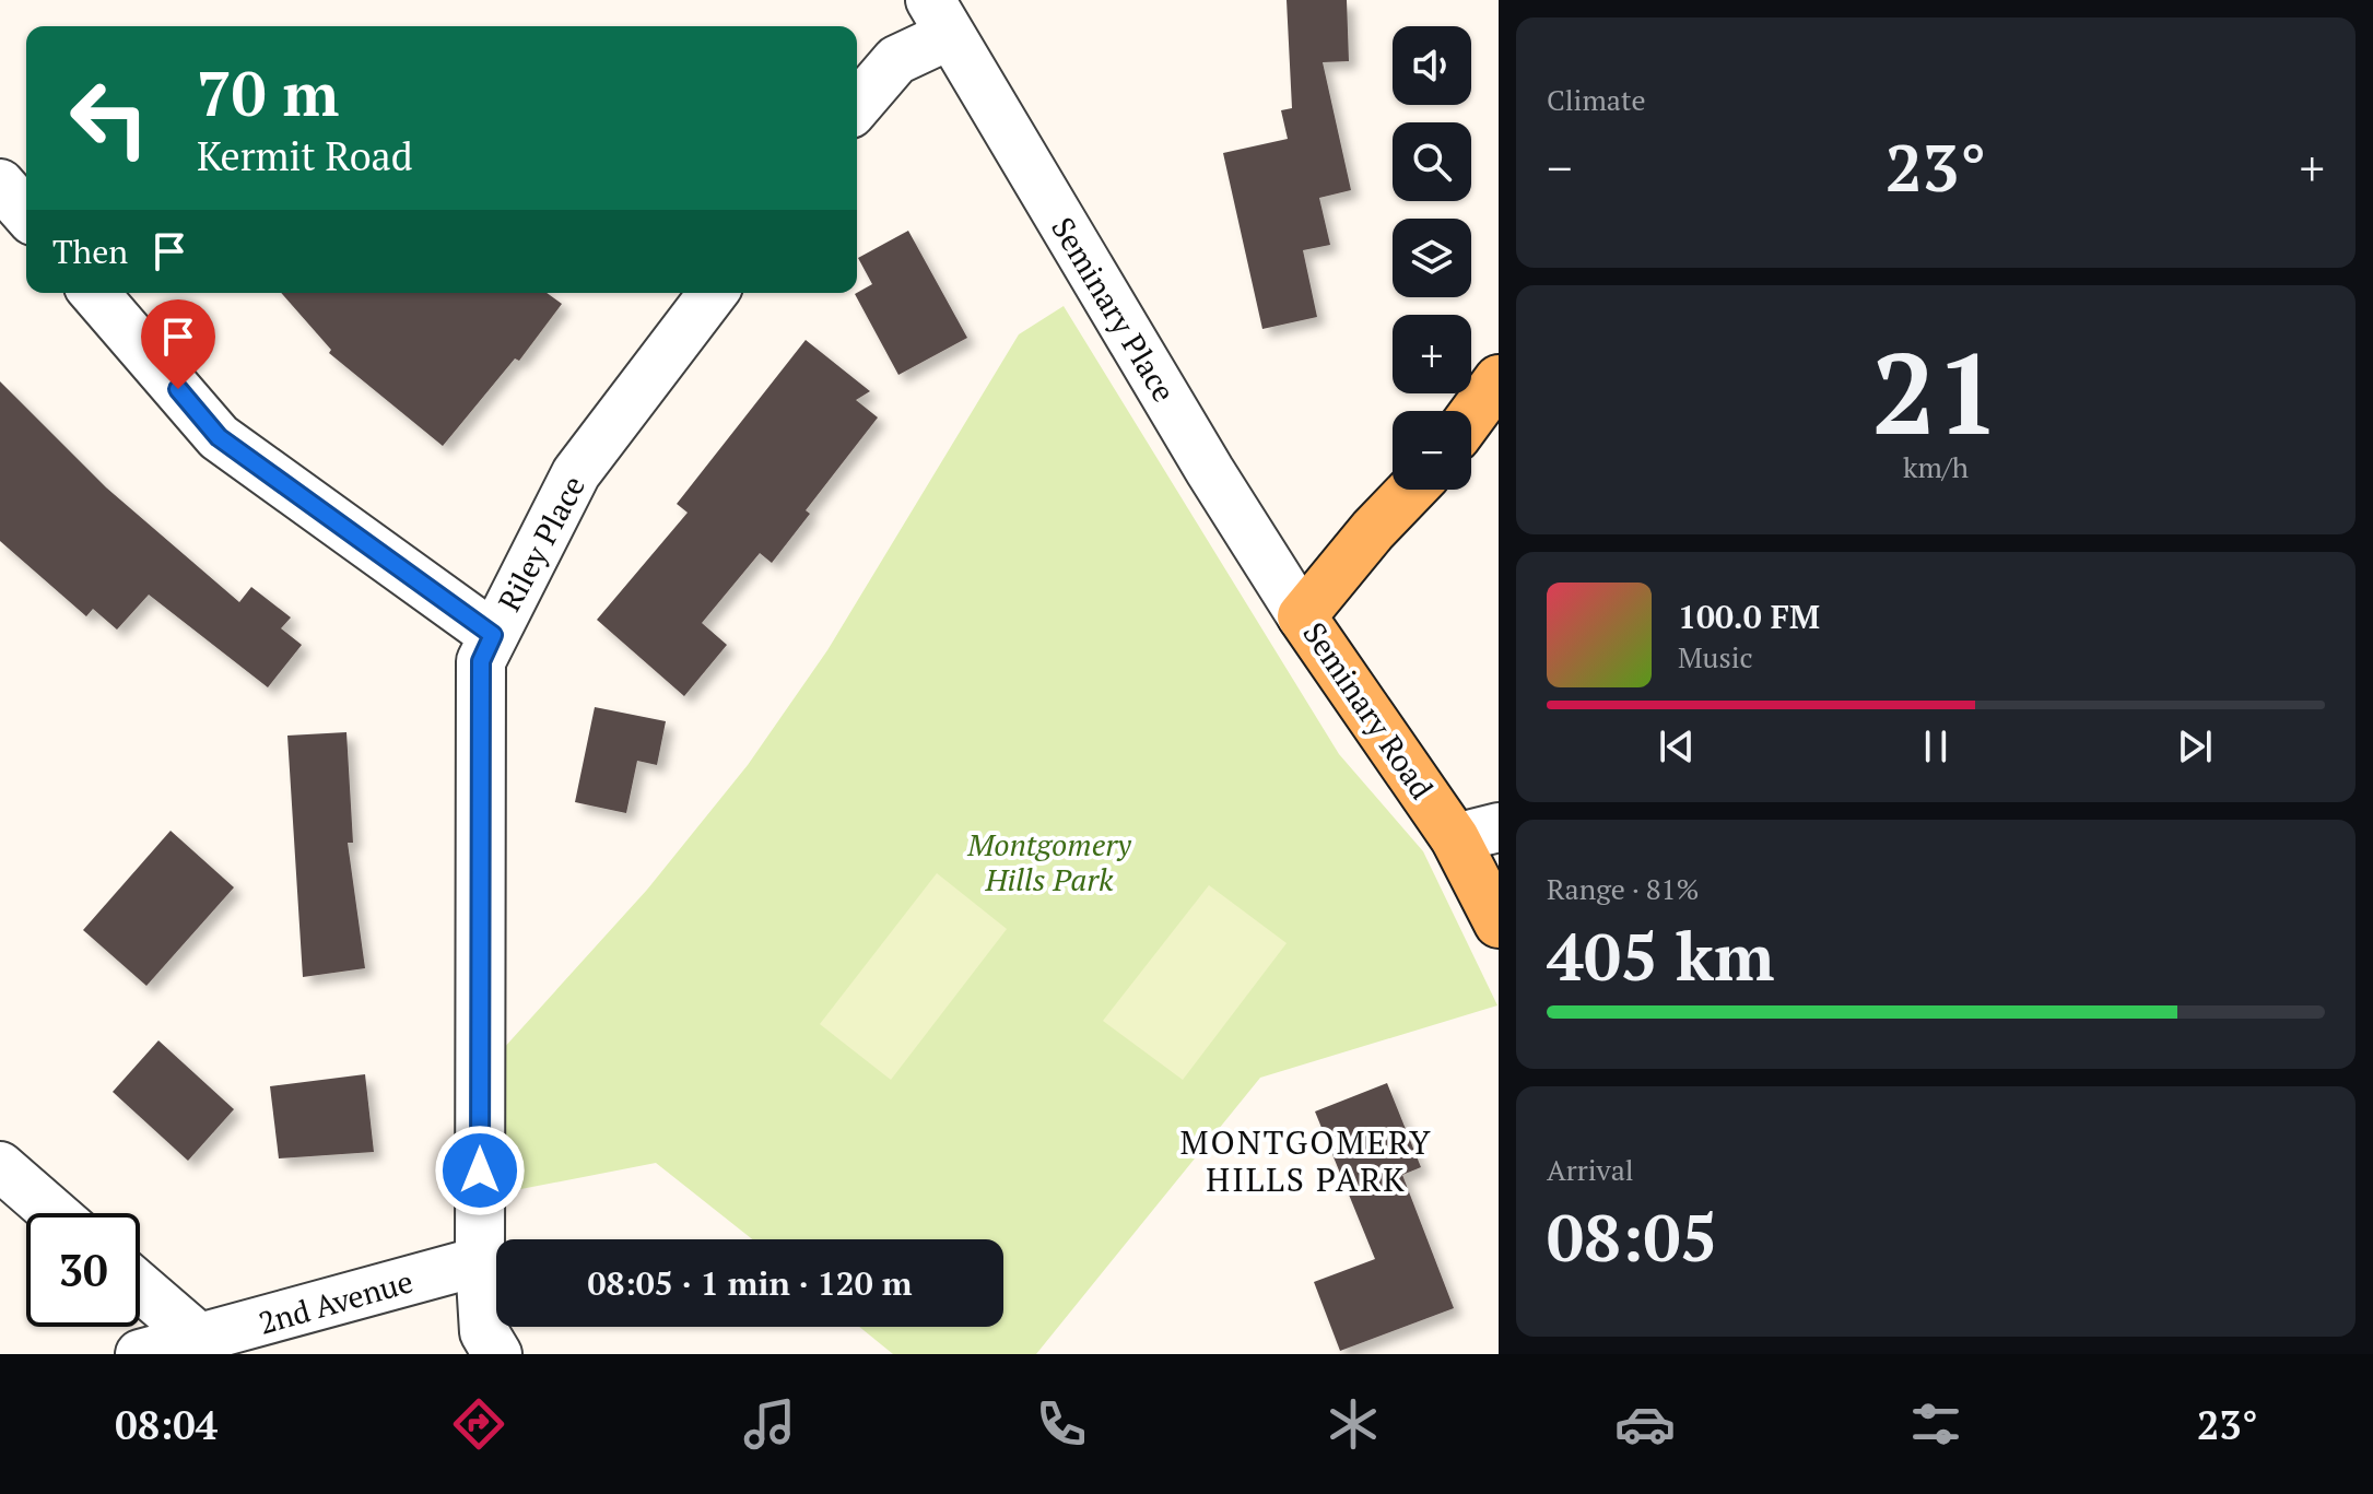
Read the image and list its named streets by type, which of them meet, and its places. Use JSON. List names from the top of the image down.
{
  "streets": {
    "main road": ["Seminary Road"],
    "street": ["Seminary Place", "Riley Place", "2nd Avenue"]
  },
  "crossings": [
    ["Seminary Place", "Seminary Road"],
    ["Riley Place", "2nd Avenue"]
  ],
  "districts": ["MONTGOMERY HILLS PARK"],
  "parks": ["Montgomery Hills Park"],
  "page": {
    "tile": [
      "Climate",
      ["21", "km/h"],
      ["Range · 81%", "405 km"],
      ["Arrival", "08:05"]
    ],
    "map_buttons": ["+", "−"],
    "turn": ["70 m", "Kermit Road"],
    "heat": ["−", "23°", "+"],
    "then": "Then",
    "song": ["100.0 FM", "Music"],
    "limit": "30",
    "trip": "08:05 · 1 min · 120 m",
    "tabs": ["08:04", "23°"]
  }
}
